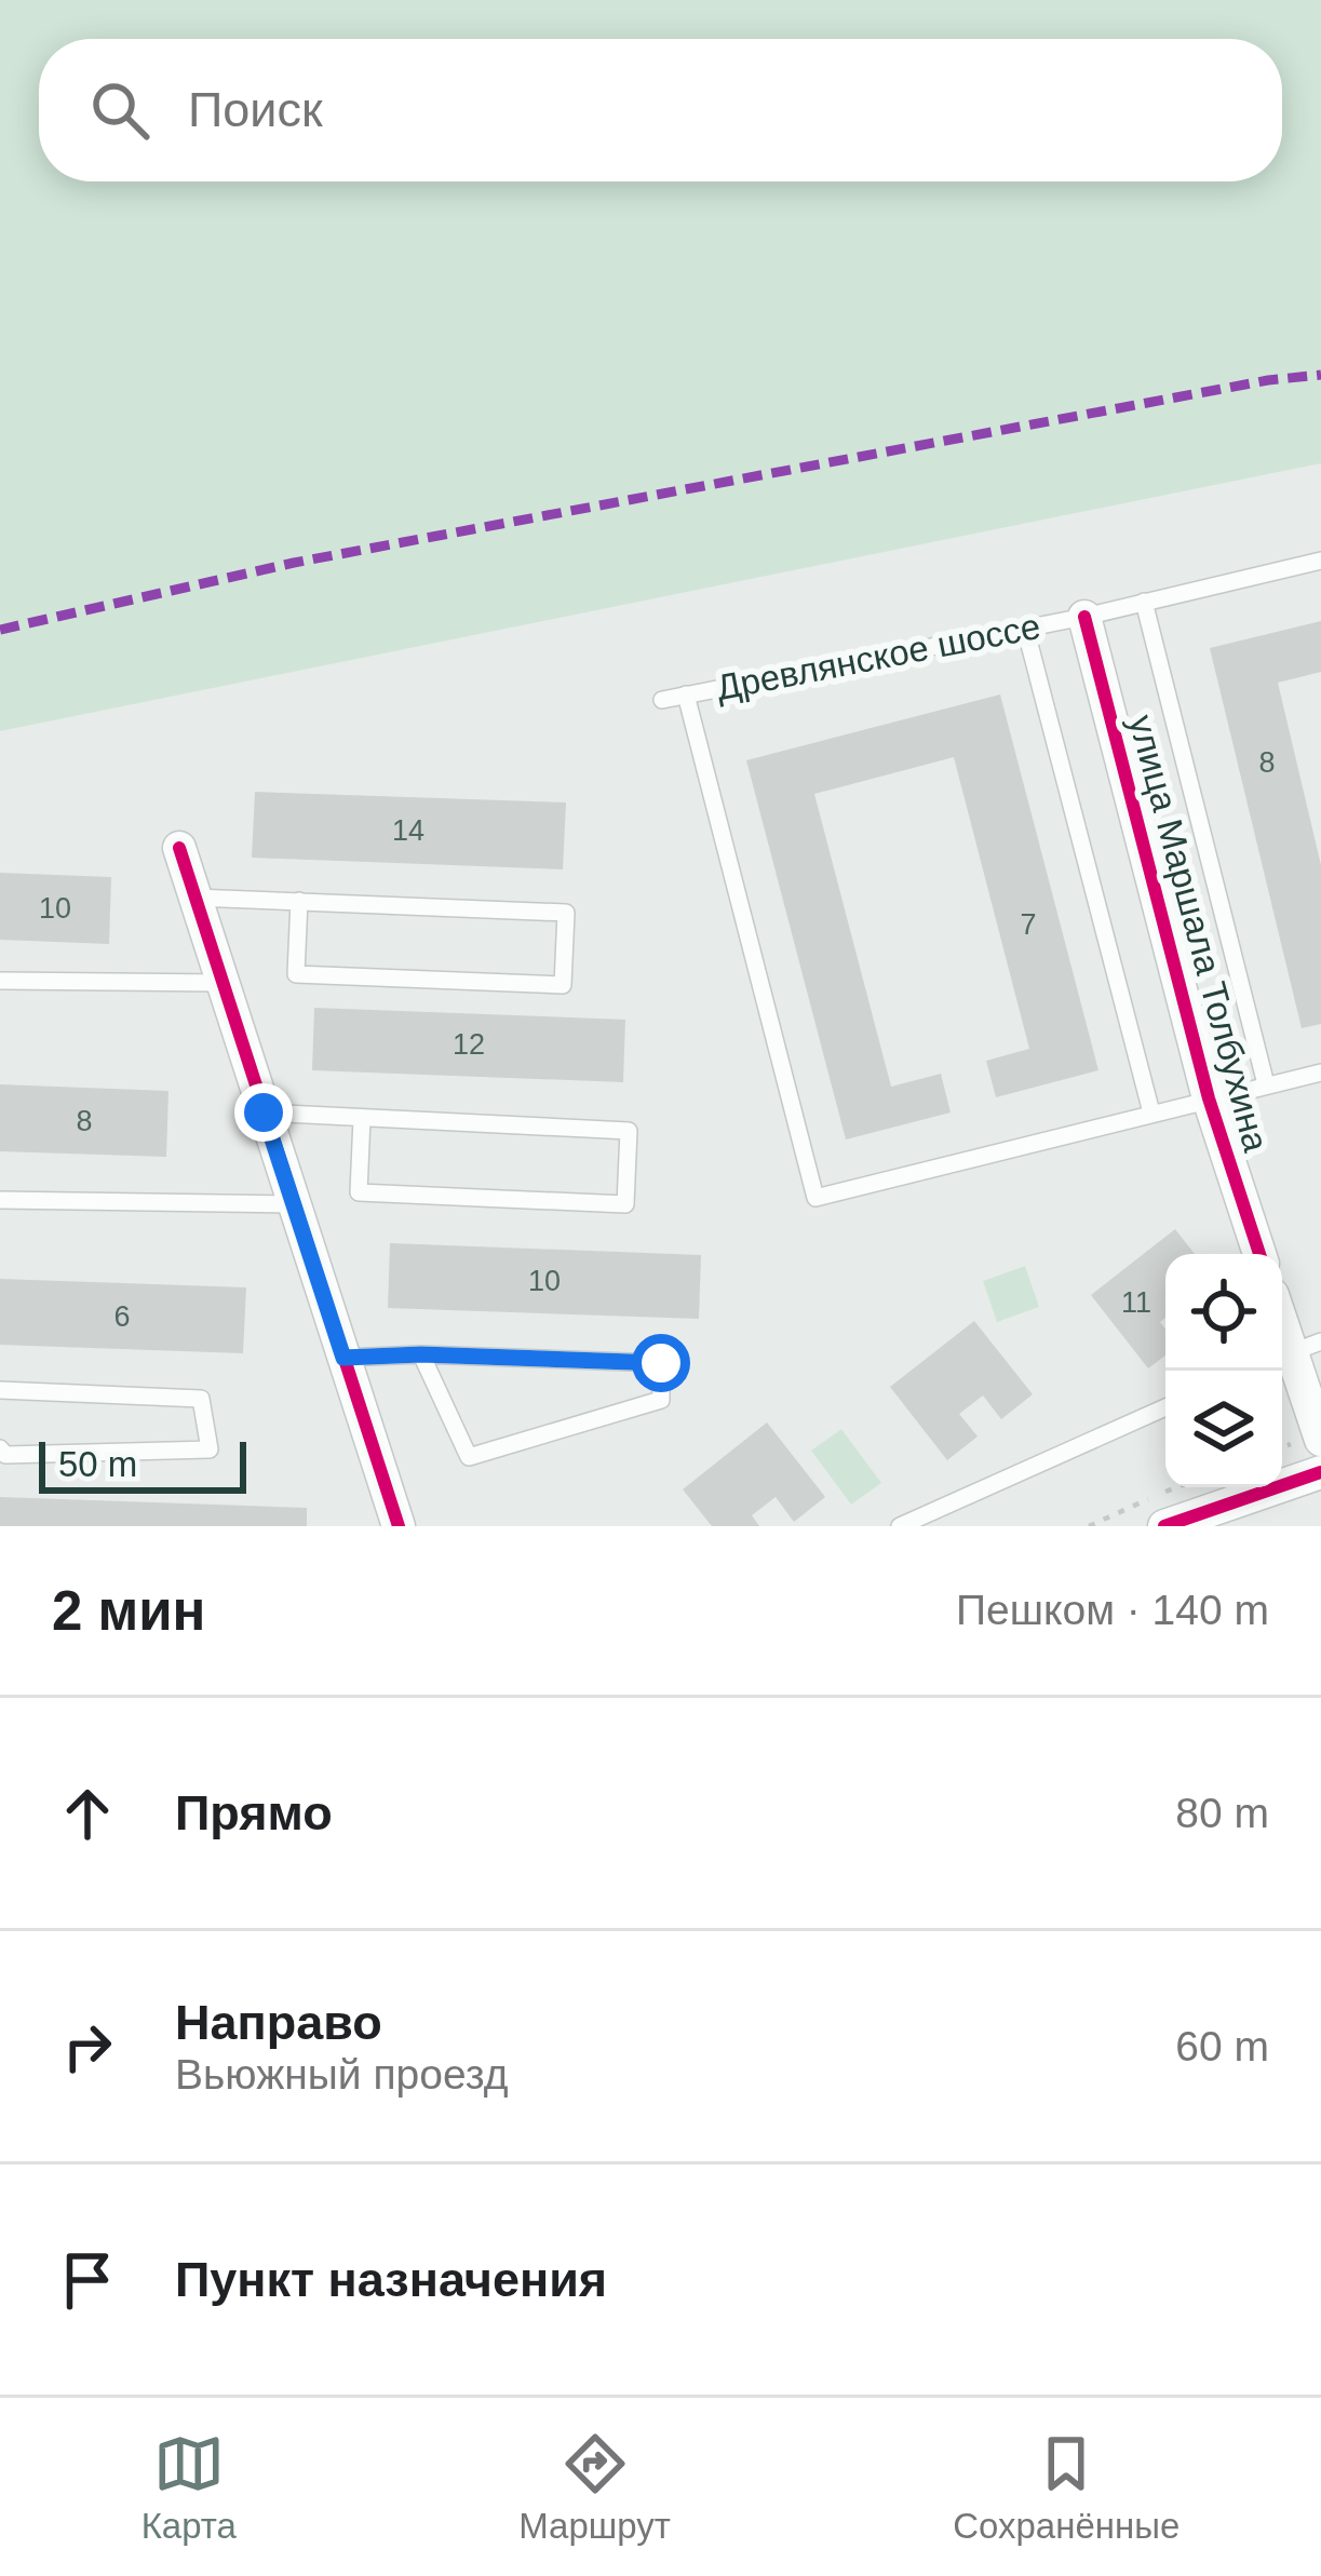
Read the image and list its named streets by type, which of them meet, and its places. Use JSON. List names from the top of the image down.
{
  "streets": {
    "street": ["улица Маршала Толбухина"],
    "lane": ["Древлянское шоссе"]
  },
  "crossings": [
    ["Древлянское шоссе", "улица Маршала Толбухина"]
  ],
  "house_numbers": [
    "8",
    "14",
    "10",
    "7",
    "12",
    "8",
    "10",
    "11",
    "6"
  ],
  "scale_bar": "50 m",
  "page": {
    "search": "Поиск",
    "scale": "50 m",
    "heading": ["2 мин", "Пешком · 140 m"],
    "list": [
      ["Прямо", "80 m"],
      ["Направо", "Вьюжный проезд", "60 m"],
      "Пункт назначения"
    ],
    "nav": ["Карта", "Маршрут", "Сохранённые"]
  }
}
